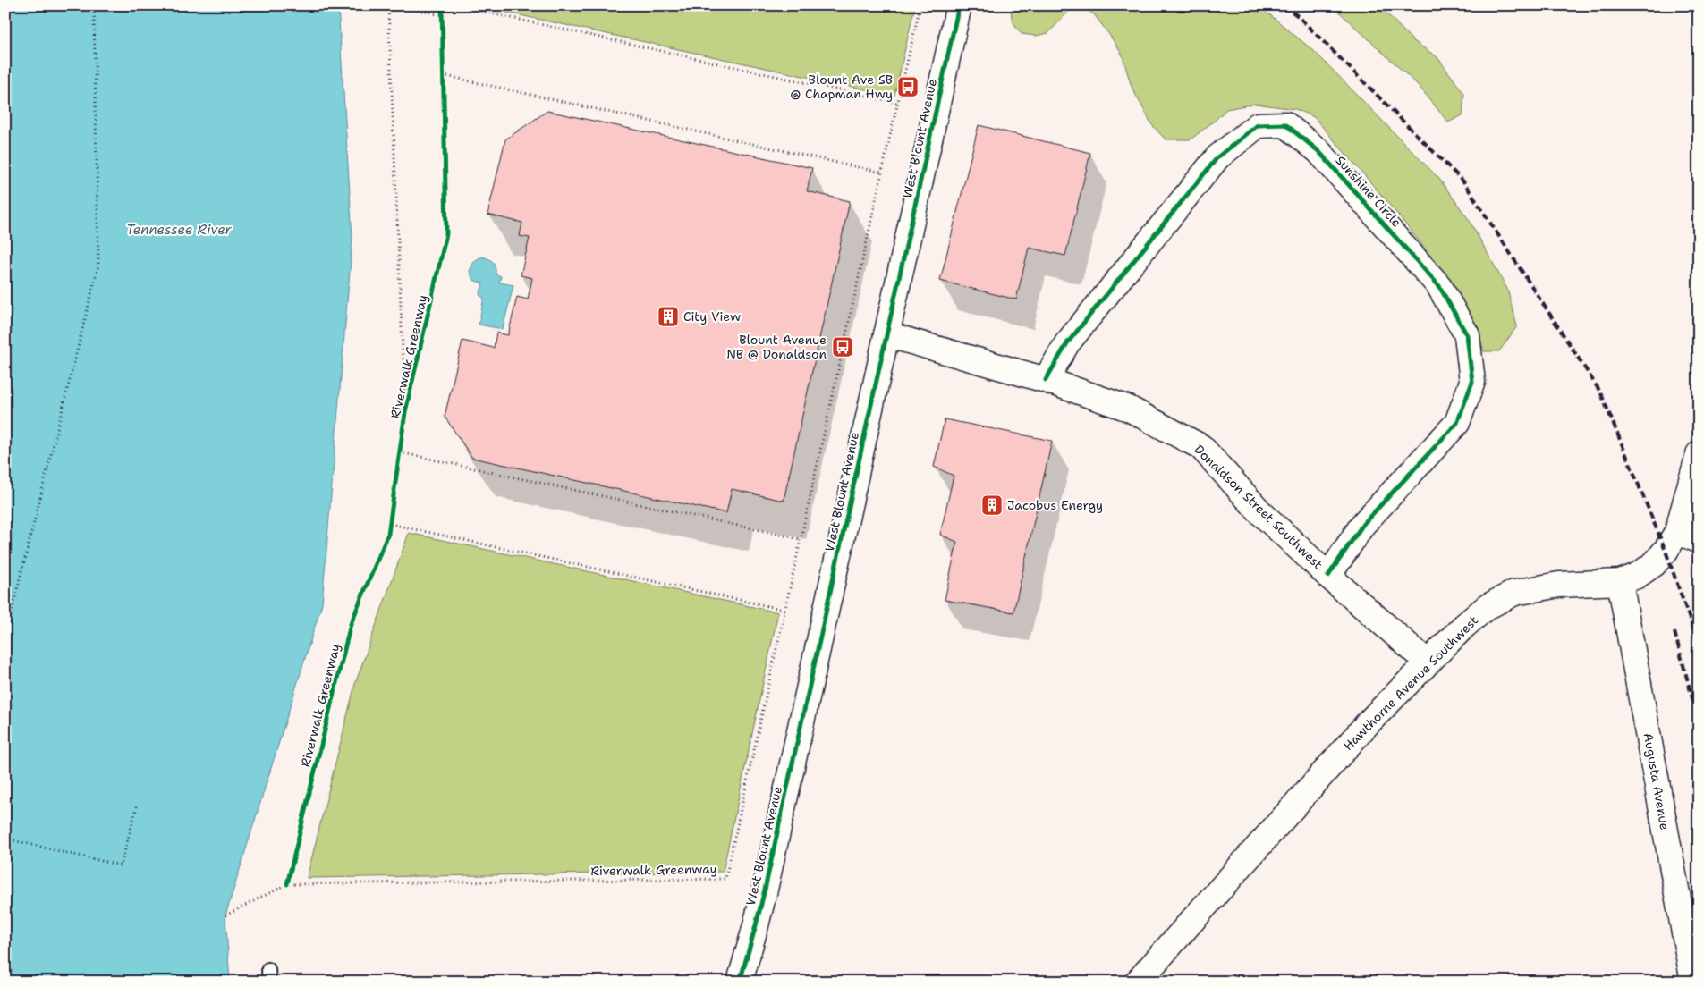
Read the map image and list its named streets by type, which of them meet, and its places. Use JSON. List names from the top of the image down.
{
  "streets": {
    "street": [
      "West Blount Avenue",
      "Sunshine Circle",
      "Donaldson Street Southwest",
      "Hawthorne Avenue Southwest",
      "Augusta Avenue"
    ],
    "cycle path": ["Riverwalk Greenway"]
  },
  "crossings": [
    ["West Blount Avenue", "Donaldson Street Southwest"],
    ["Sunshine Circle", "Donaldson Street Southwest"],
    ["Donaldson Street Southwest", "Hawthorne Avenue Southwest"],
    ["Hawthorne Avenue Southwest", "Augusta Avenue"]
  ],
  "water": ["Tennessee River"],
  "places": {
    "bus stop": ["Blount Ave SB @ Chapman Hwy", "Blount Avenue NB @ Donaldson"],
    "building": ["City View", "Jacobus Energy"]
  }
}
